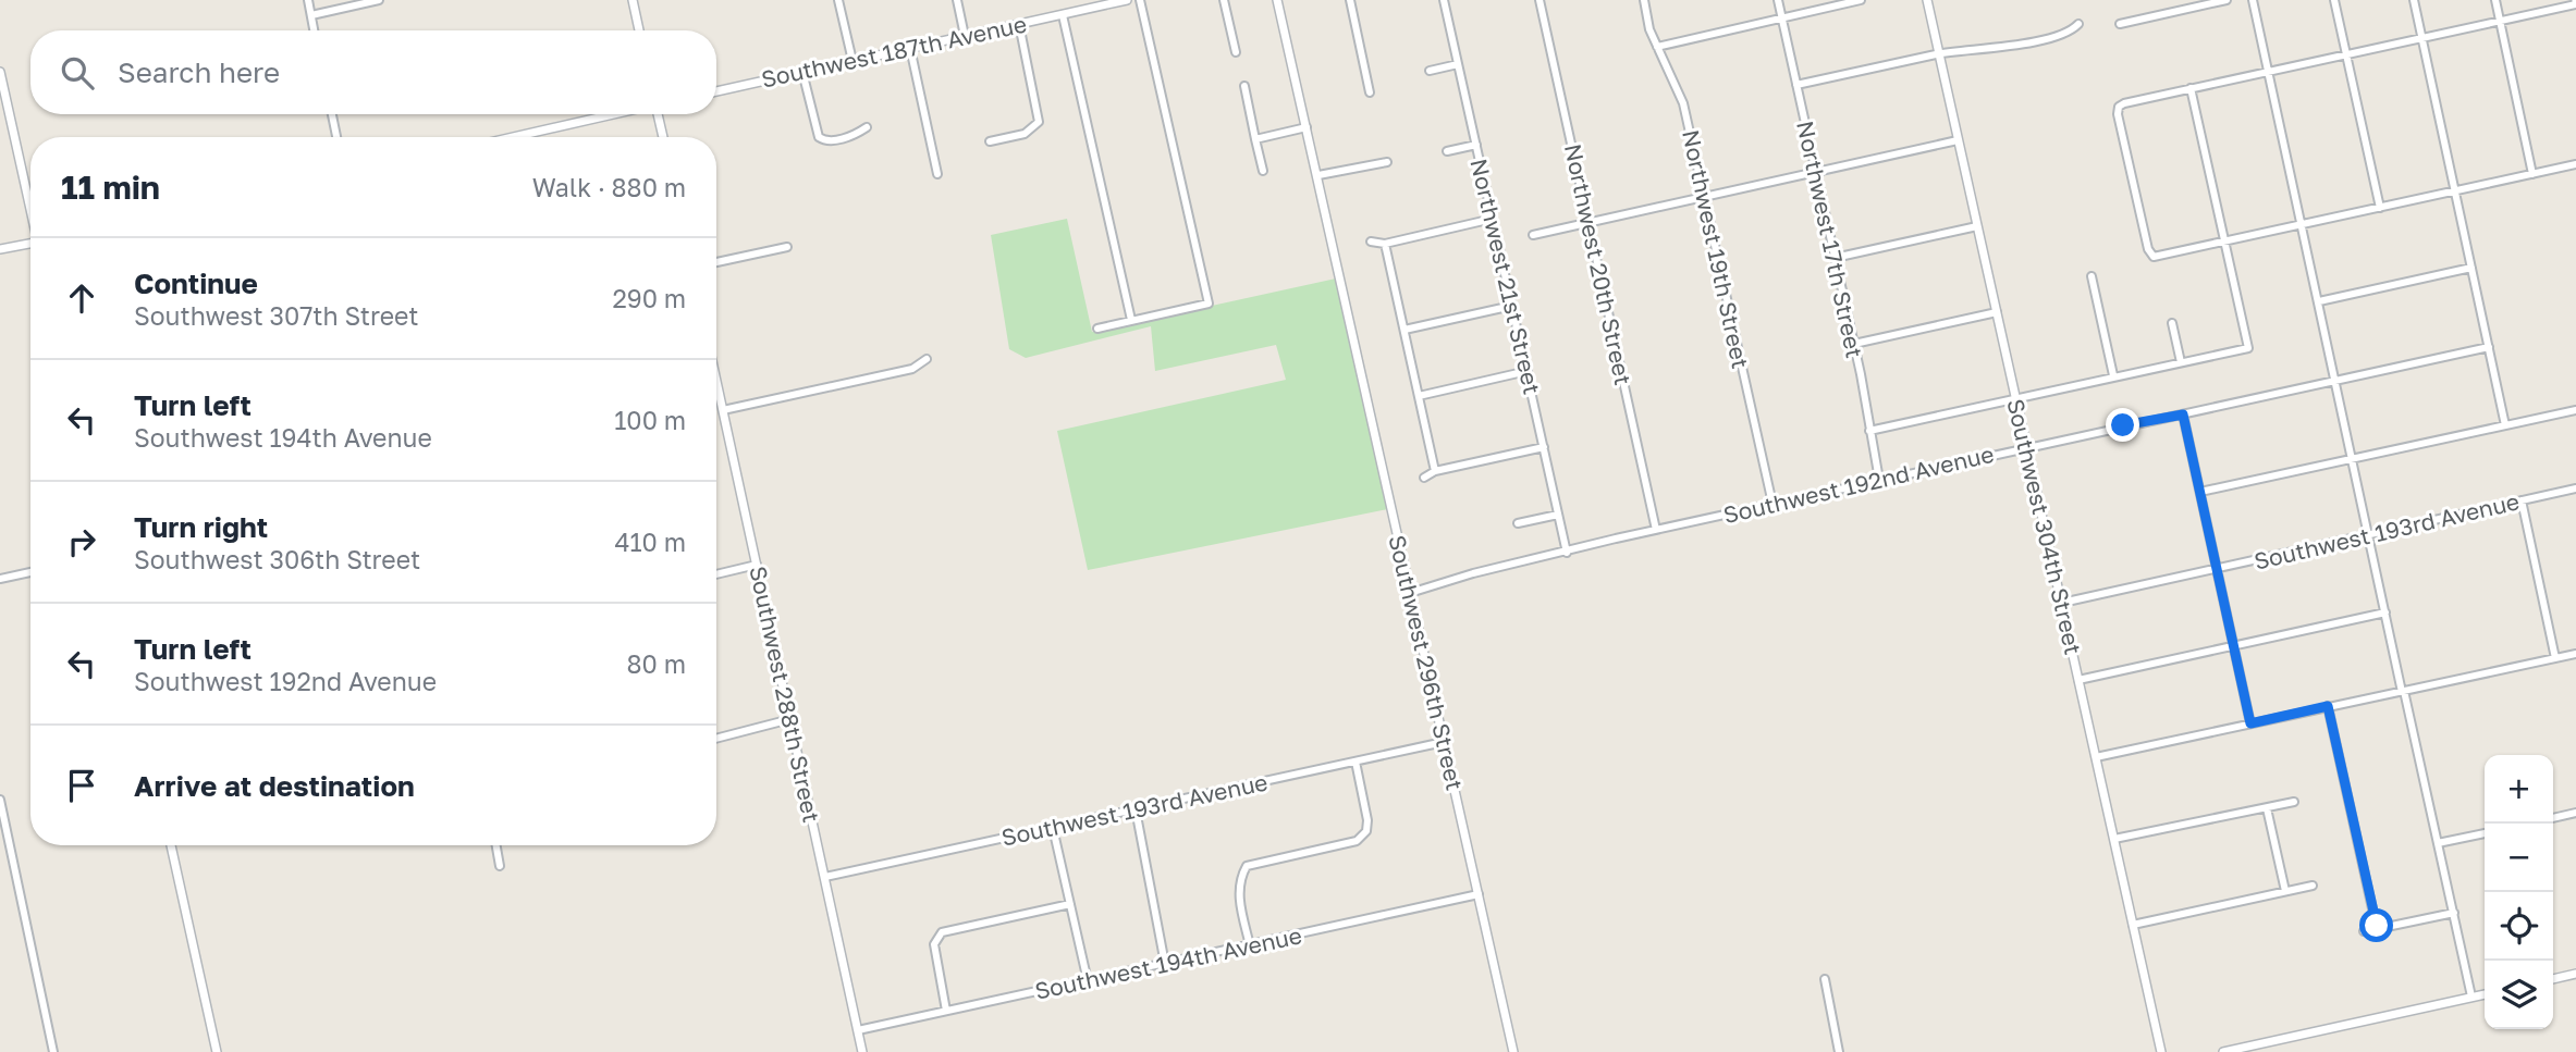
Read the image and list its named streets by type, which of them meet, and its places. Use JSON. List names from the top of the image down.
{
  "streets": {
    "street": [
      "Southwest 187th Avenue",
      "Northwest 17th Street",
      "Northwest 19th Street",
      "Northwest 20th Street",
      "Northwest 21st Street",
      "Southwest 192nd Avenue",
      "Southwest 304th Street",
      "Southwest 193rd Avenue",
      "Southwest 296th Street",
      "Southwest 288th Street",
      "Southwest 194th Avenue"
    ]
  },
  "crossings": [
    ["Northwest 17th Street", "Southwest 192nd Avenue"],
    ["Northwest 19th Street", "Southwest 192nd Avenue"],
    ["Northwest 20th Street", "Southwest 192nd Avenue"],
    ["Northwest 21st Street", "Southwest 192nd Avenue"],
    ["Southwest 192nd Avenue", "Southwest 304th Street"],
    ["Southwest 192nd Avenue", "Southwest 296th Street"],
    ["Southwest 304th Street", "Southwest 193rd Avenue"],
    ["Southwest 193rd Avenue", "Southwest 296th Street"],
    ["Southwest 193rd Avenue", "Southwest 288th Street"],
    ["Southwest 296th Street", "Southwest 194th Avenue"],
    ["Southwest 288th Street", "Southwest 194th Avenue"]
  ],
  "page": {
    "search": "Search here",
    "heading": ["11 min", "Walk · 880 m"],
    "list": [
      ["Continue", "Southwest 307th Street", "290 m"],
      ["Turn left", "Southwest 194th Avenue", "100 m"],
      ["Turn right", "Southwest 306th Street", "410 m"],
      ["Turn left", "Southwest 192nd Avenue", "80 m"],
      "Arrive at destination"
    ],
    "map_buttons": ["+", "−"]
  }
}
